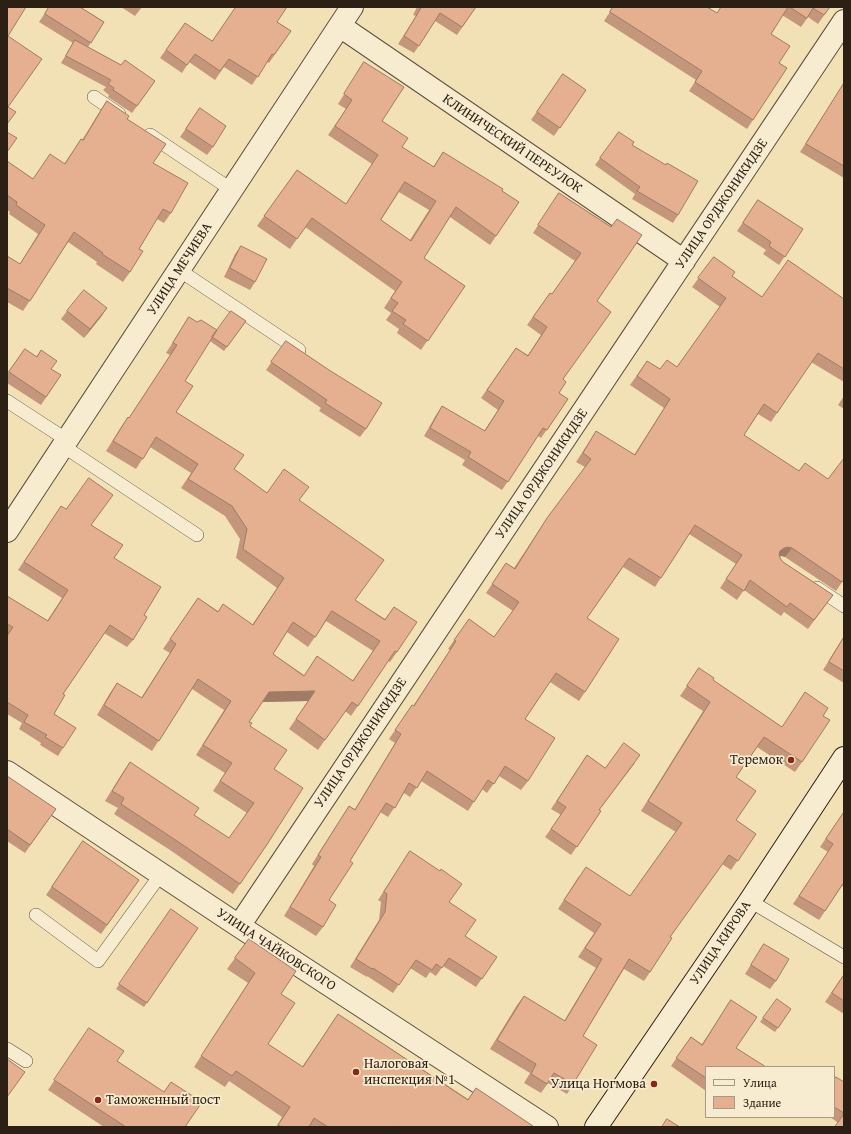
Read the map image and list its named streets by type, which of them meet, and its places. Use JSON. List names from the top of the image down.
{
  "streets": {
    "street": [
      "КЛИНИЧЕСКИЙ ПЕРЕУЛОК",
      "УЛИЦА ОРДЖОНИКИДЗЕ",
      "УЛИЦА МЕЧИЕВА",
      "УЛИЦА КИРОВА",
      "УЛИЦА ЧАЙКОВСКОГО"
    ]
  },
  "crossings": [
    ["КЛИНИЧЕСКИЙ ПЕРЕУЛОК", "УЛИЦА ОРДЖОНИКИДЗЕ"],
    ["КЛИНИЧЕСКИЙ ПЕРЕУЛОК", "УЛИЦА МЕЧИЕВА"],
    ["УЛИЦА ОРДЖОНИКИДЗЕ", "УЛИЦА ЧАЙКОВСКОГО"]
  ],
  "places": [
    "Теремок",
    "Налоговая инспекция №1",
    "Улица Ногмова",
    "Таможенный пост"
  ],
  "legend": ["Улица", "Здание"]
}
